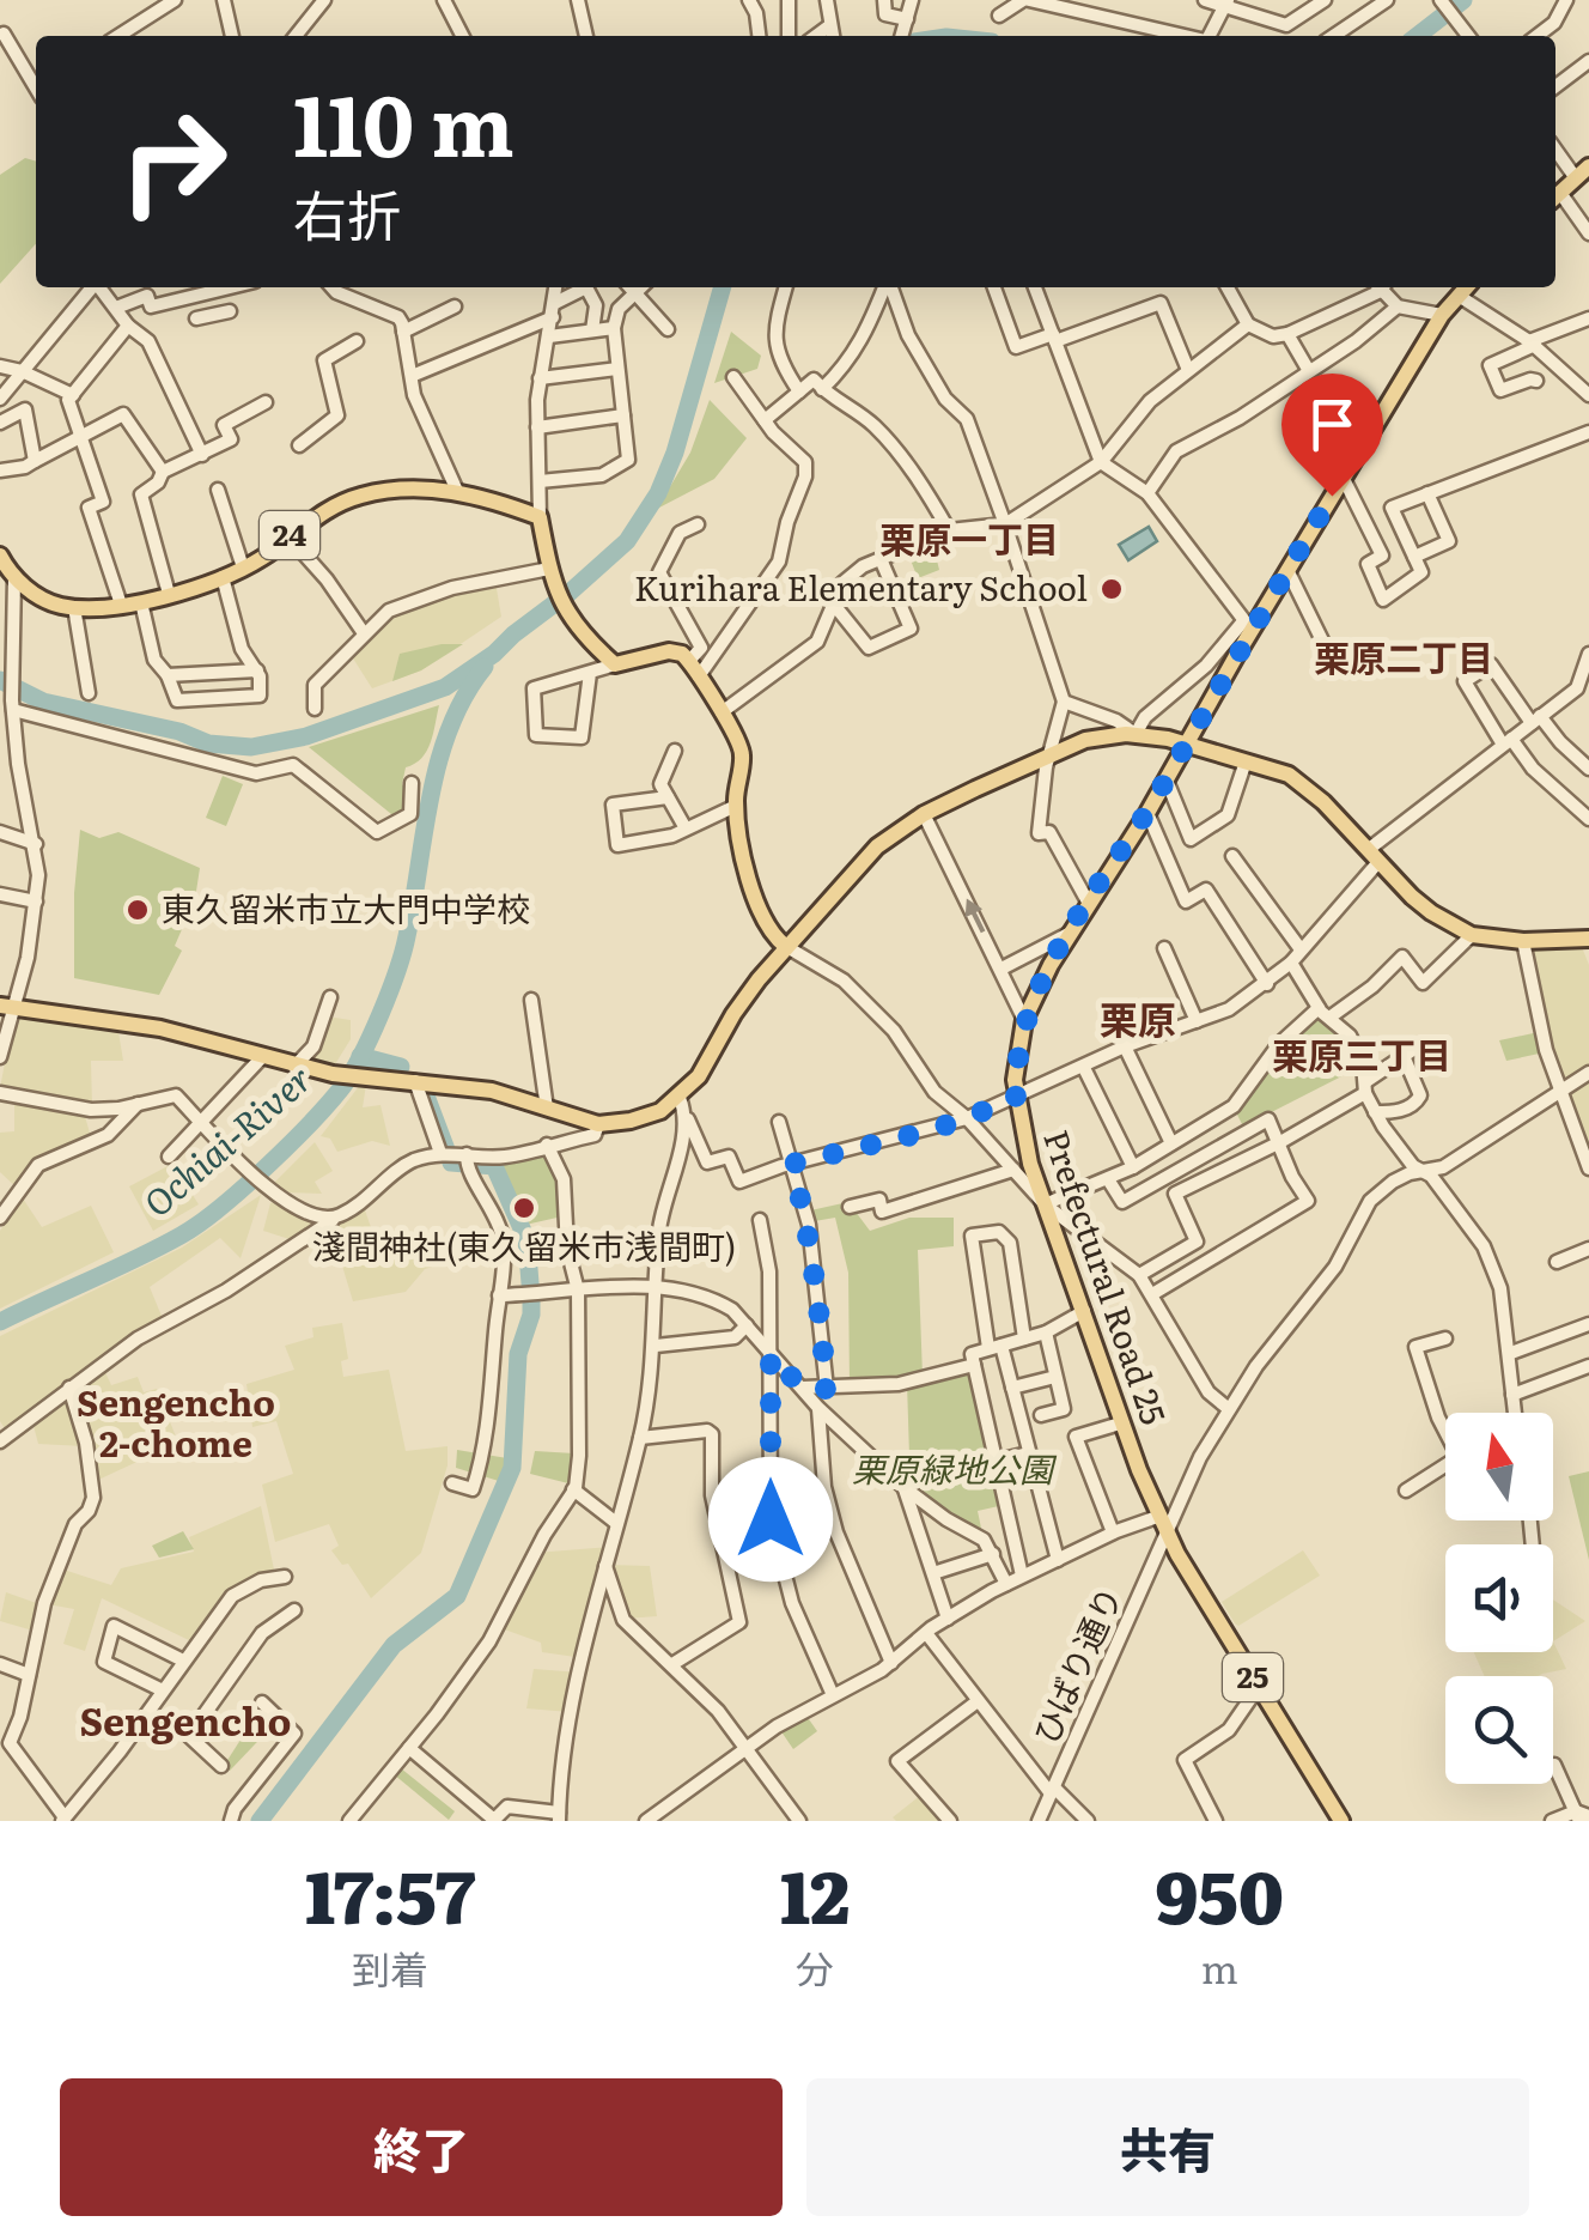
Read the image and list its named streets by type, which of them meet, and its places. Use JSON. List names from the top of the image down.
{
  "streets": {
    "main road": ["24", "Prefectural Road 25", "25"],
    "street": ["ひばり通り"]
  },
  "crossings": [
    ["Prefectural Road 25", "ひばり通り"]
  ],
  "districts": [
    "栗原一丁目",
    "栗原二丁目",
    "栗原",
    "栗原三丁目",
    "Sengencho 2-chome",
    "Sengencho"
  ],
  "water": ["Ochiai-River"],
  "parks": ["栗原緑地公園"],
  "places": ["Kurihara Elementary School", "東久留米市立大門中学校", "淺間神社(東久留米市浅間町)"],
  "north": "top",
  "page": {
    "turn": ["110 m", "右折"],
    "eta": [
      "17:57",
      "到着",
      "12",
      "分",
      "950",
      "m"
    ],
    "buttons": ["終了", "共有"]
  }
}
